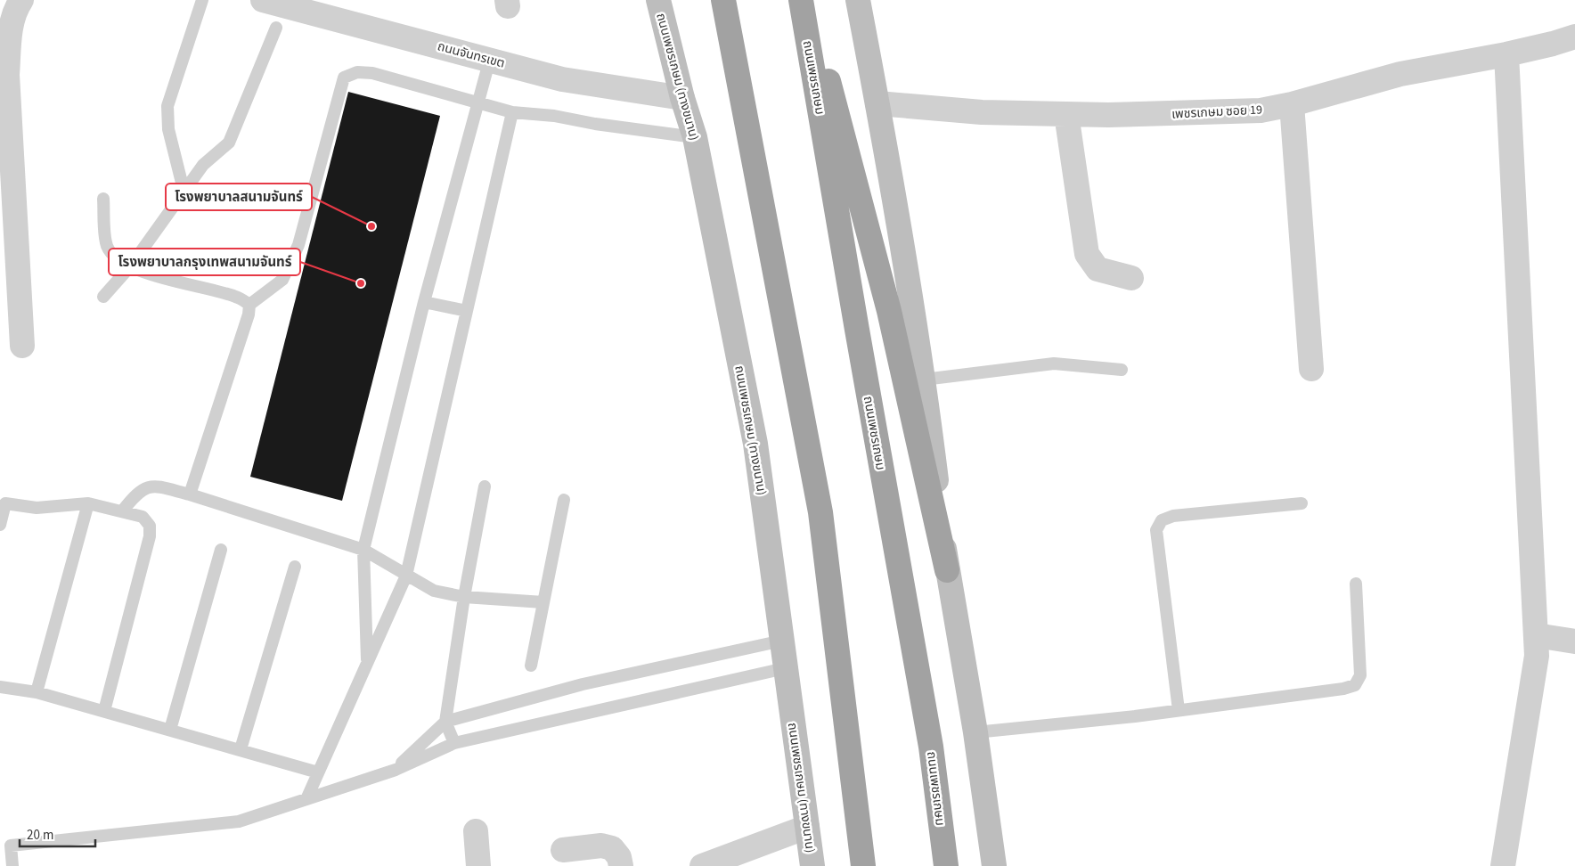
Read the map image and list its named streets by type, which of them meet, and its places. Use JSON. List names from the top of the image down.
{
  "streets": {
    "highway": ["ถนนเพชรเกษม"],
    "main road": ["ถนนเพชรเกษม (ทางขนาน)"],
    "street": ["ถนนจันทรเขต", "เพชรเกษม ซอย 19"]
  },
  "crossings": [
    ["ถนนจันทรเขต", "ถนนเพชรเกษม (ทางขนาน)"]
  ],
  "places": ["โรงพยาบาลสนามจันทร์", "โรงพยาบาลกรุงเทพสนามจันทร์"],
  "scale_bar": "20 m"
}
